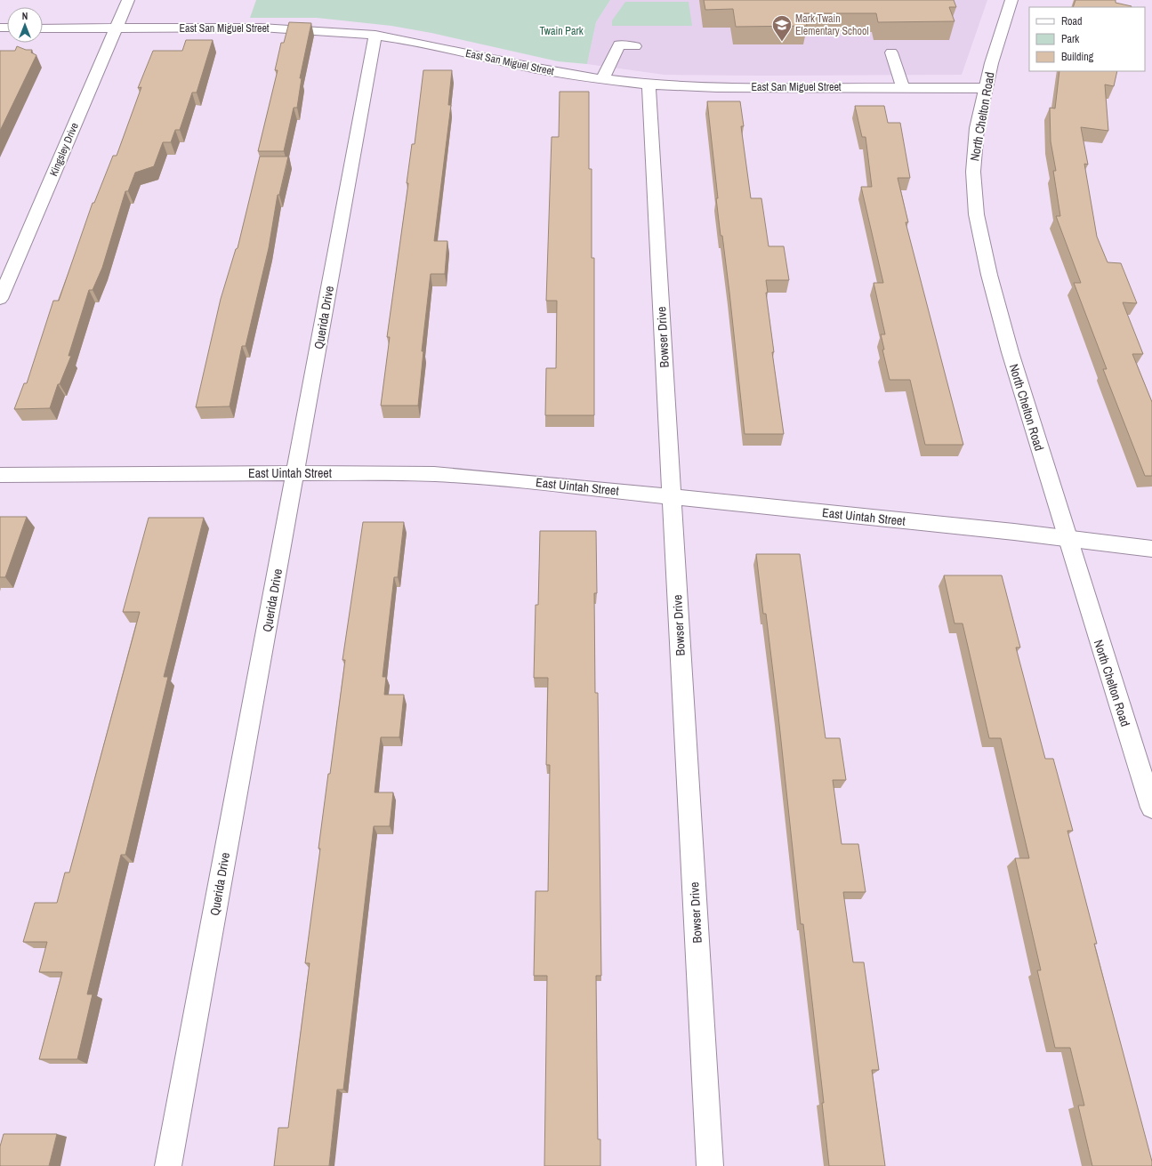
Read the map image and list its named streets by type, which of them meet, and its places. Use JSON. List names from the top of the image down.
{
  "streets": {
    "street": [
      "East San Miguel Street",
      "North Chelton Road",
      "Kingsley Drive",
      "Querida Drive",
      "Bowser Drive",
      "East Uintah Street"
    ]
  },
  "crossings": [
    ["East San Miguel Street", "North Chelton Road"],
    ["East San Miguel Street", "Kingsley Drive"],
    ["East San Miguel Street", "Querida Drive"],
    ["East San Miguel Street", "Bowser Drive"],
    ["North Chelton Road", "East Uintah Street"],
    ["Querida Drive", "East Uintah Street"],
    ["Bowser Drive", "East Uintah Street"]
  ],
  "parks": ["Twain Park"],
  "places": {
    "school or university": ["Mark Twain Elementary School"]
  },
  "legend": ["Road", "Park", "Building"],
  "north": "top"
}
